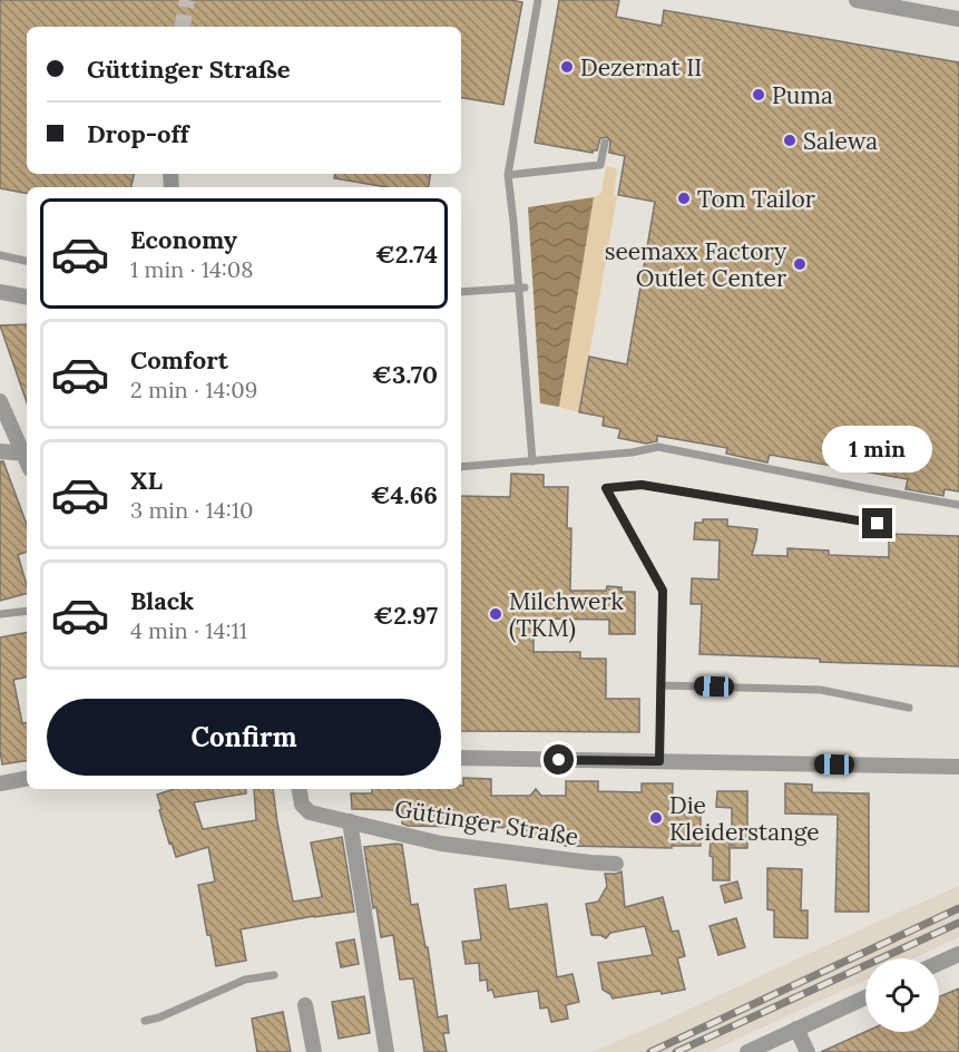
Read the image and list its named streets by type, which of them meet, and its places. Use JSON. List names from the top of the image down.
{
  "streets": {
    "street": ["Güttinger Straße"]
  },
  "places": [
    "Dezernat II",
    "Puma",
    "Salewa",
    "Tom Tailor",
    "seemaxx Factory Outlet Center",
    "Milchwerk (TKM)",
    "Die Kleiderstange"
  ],
  "page": {
    "banner": ["Güttinger Straße", "Drop-off"],
    "list": [
      {
        "name": "Economy",
        "note": "1 min · 14:08",
        "value": "€2.74"
      },
      {
        "name": "Comfort",
        "note": "2 min · 14:09",
        "value": "€3.70"
      },
      {
        "name": "XL",
        "note": "3 min · 14:10",
        "value": "€4.66"
      },
      {
        "name": "Black",
        "note": "4 min · 14:11",
        "value": "€2.97"
      }
    ],
    "bubble": "1 min",
    "buttons": "Confirm"
  }
}
